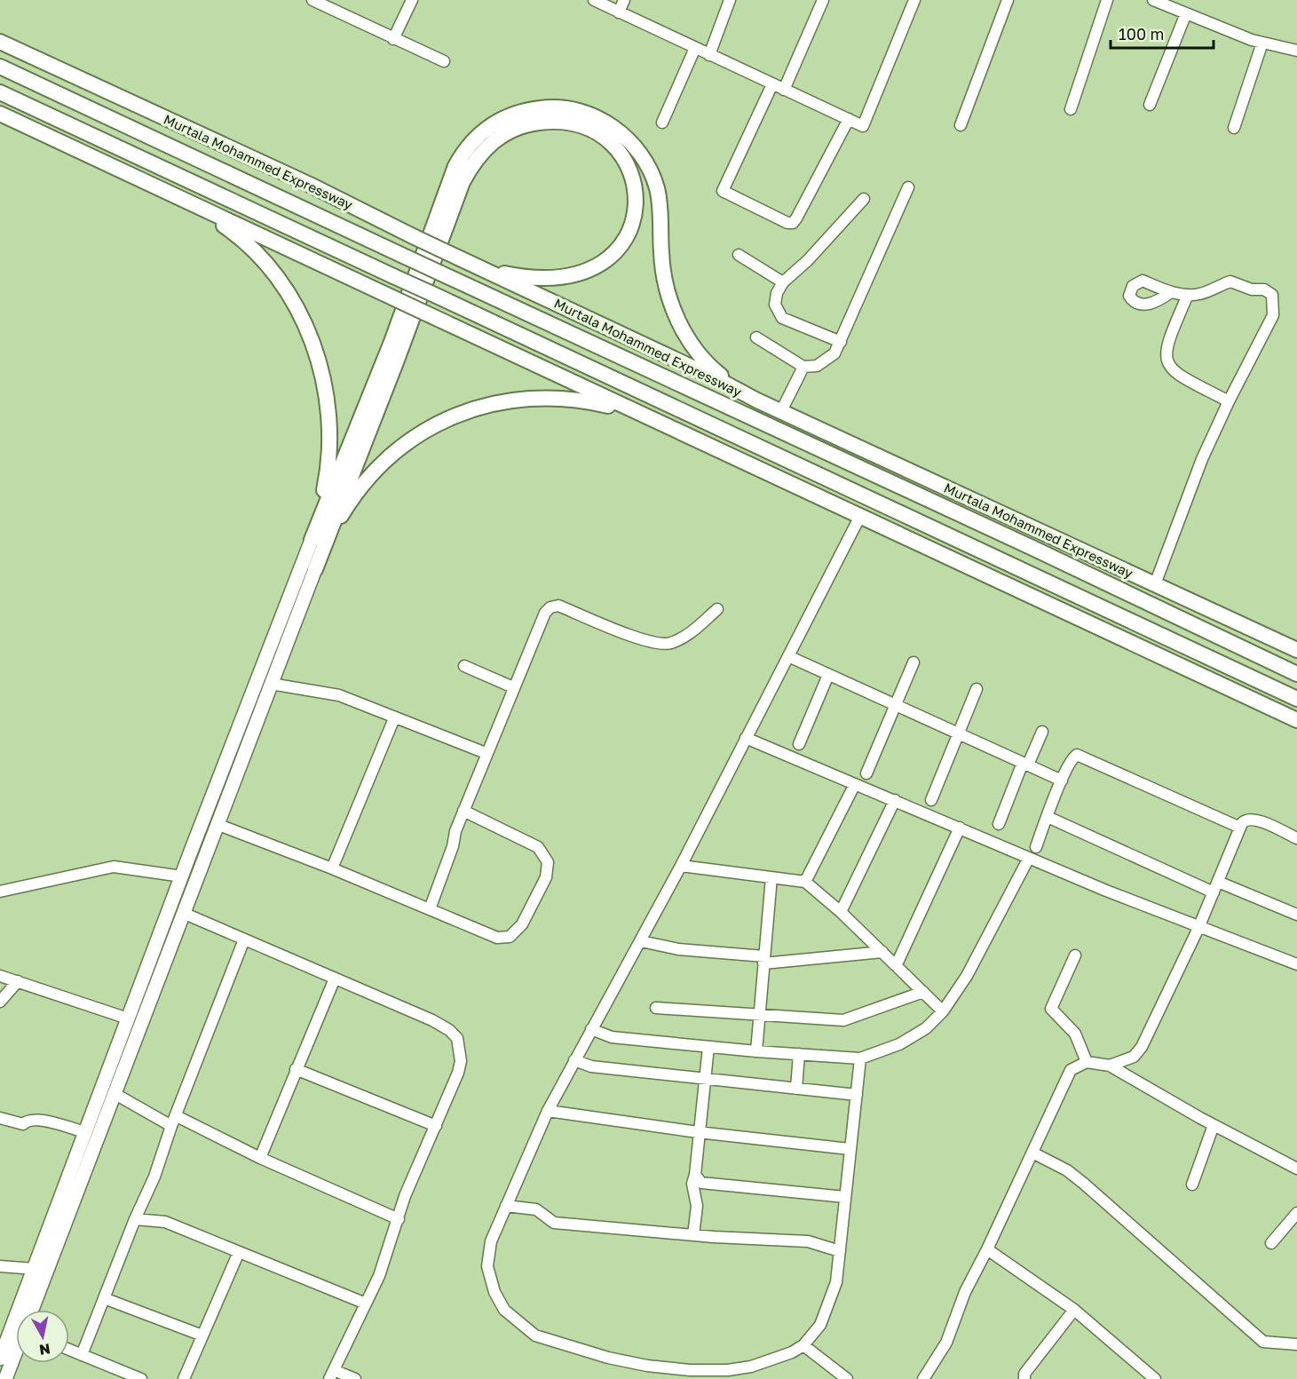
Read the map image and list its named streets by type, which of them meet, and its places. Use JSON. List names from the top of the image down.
{
  "streets": {
    "highway": ["Murtala Mohammed Expressway"]
  },
  "scale_bar": "100 m",
  "north": "bottom"
}
